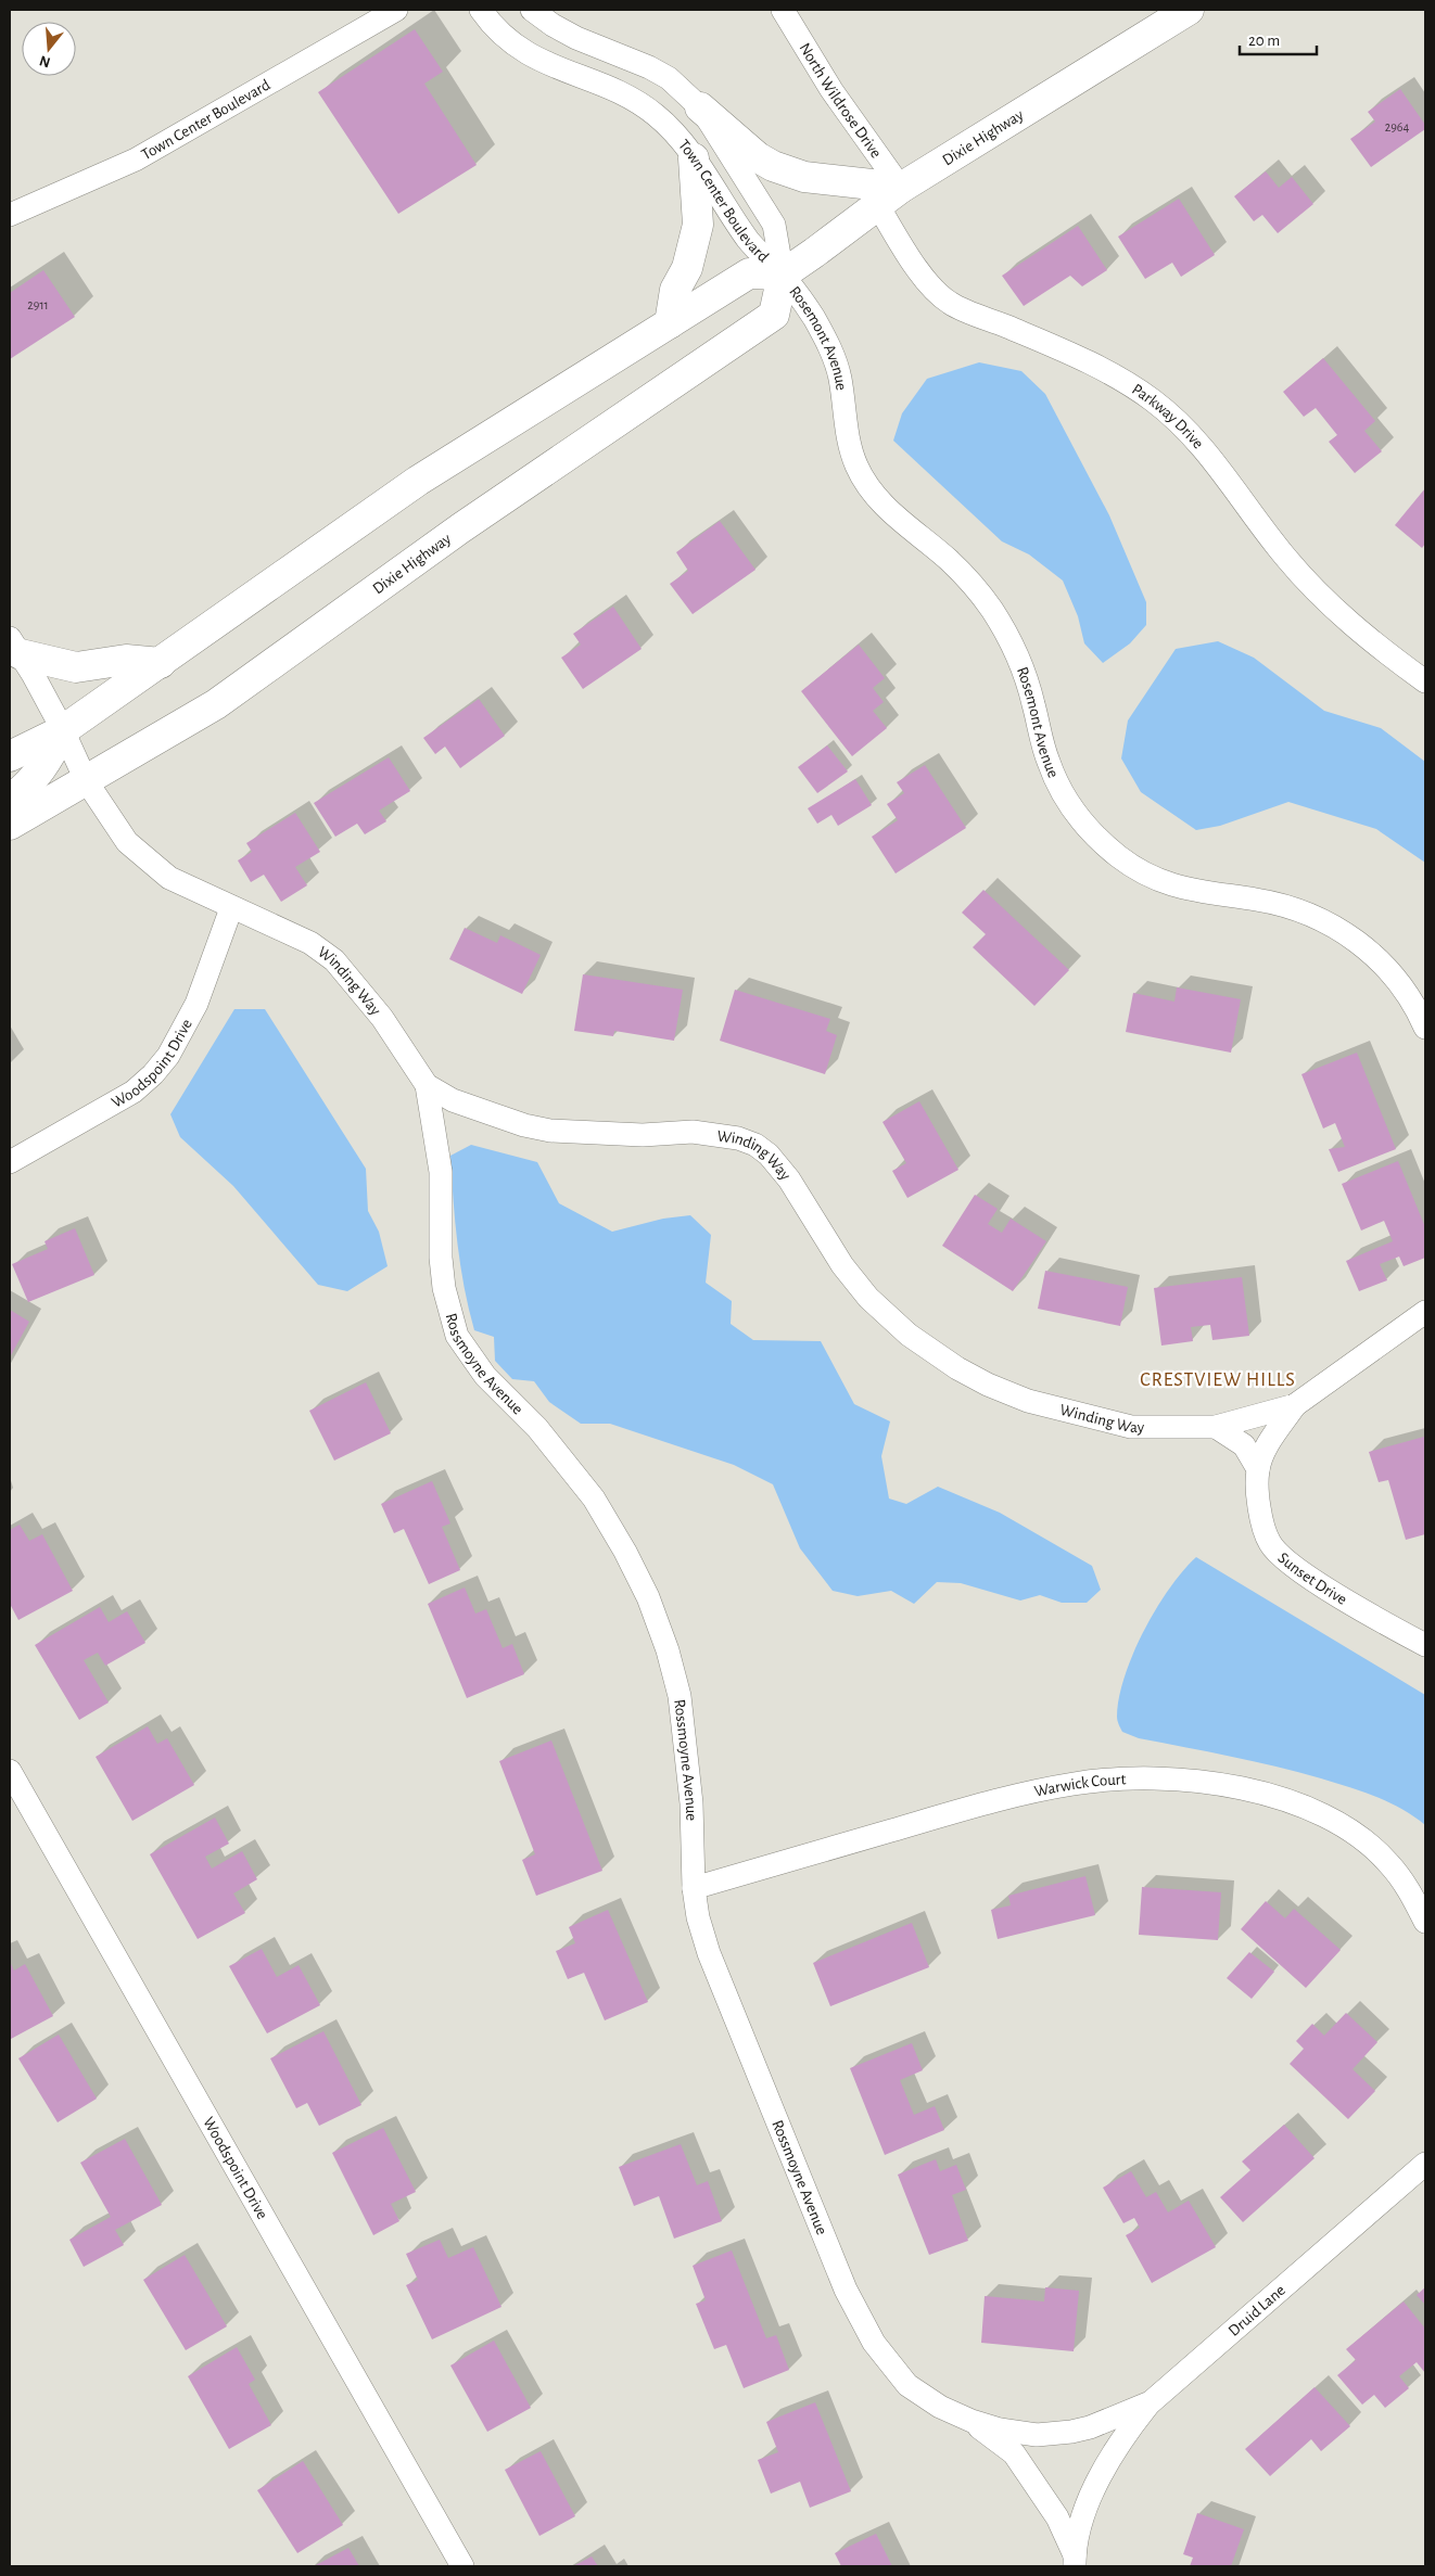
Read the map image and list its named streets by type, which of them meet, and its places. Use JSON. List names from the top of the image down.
{
  "streets": {
    "main road": ["Dixie Highway"],
    "street": [
      "North Wildrose Drive",
      "Town Center Boulevard",
      "Rosemont Avenue",
      "Parkway Drive",
      "Winding Way",
      "Woodspoint Drive",
      "Rossmoyne Avenue",
      "Sunset Drive",
      "Warwick Court",
      "Druid Lane"
    ]
  },
  "crossings": [
    ["North Wildrose Drive", "Dixie Highway"],
    ["North Wildrose Drive", "Parkway Drive"],
    ["Town Center Boulevard", "Dixie Highway"],
    ["Town Center Boulevard", "Rosemont Avenue"],
    ["Dixie Highway", "Rosemont Avenue"],
    ["Dixie Highway", "Parkway Drive"],
    ["Dixie Highway", "Winding Way"],
    ["Winding Way", "Woodspoint Drive"],
    ["Winding Way", "Rossmoyne Avenue"],
    ["Winding Way", "Sunset Drive"],
    ["Rossmoyne Avenue", "Warwick Court"],
    ["Rossmoyne Avenue", "Druid Lane"]
  ],
  "districts": ["CRESTVIEW HILLS"],
  "house_numbers": ["2964", "2911"],
  "scale_bar": "20 m",
  "north": "bottom"
}
